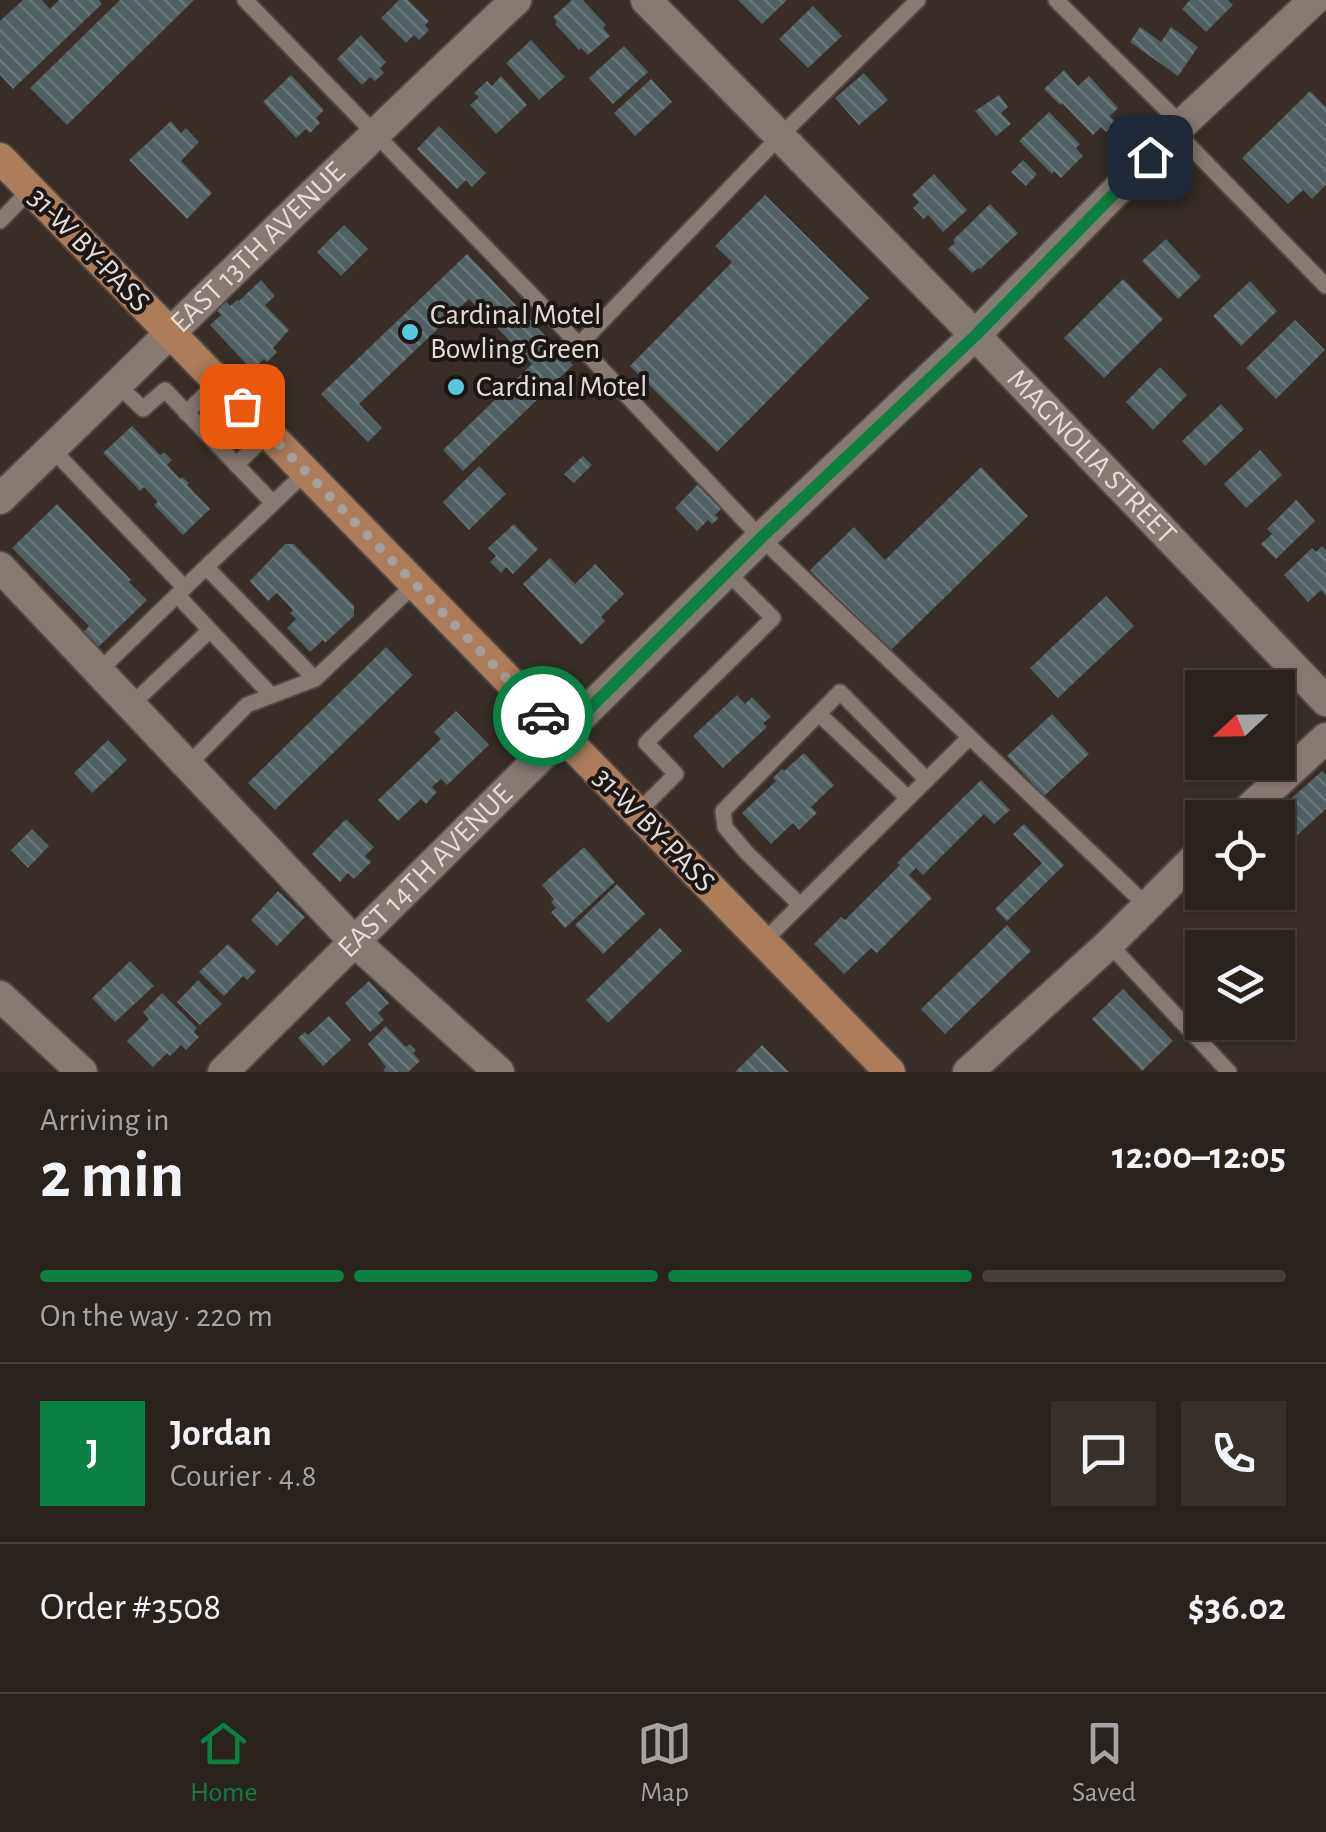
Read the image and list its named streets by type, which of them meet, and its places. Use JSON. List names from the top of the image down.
{
  "streets": {
    "main road": ["31-W BY-PASS"],
    "street": ["EAST 13TH AVENUE", "MAGNOLIA STREET", "EAST 14TH AVENUE"]
  },
  "crossings": [
    ["EAST 13TH AVENUE", "31-W BY-PASS"],
    ["31-W BY-PASS", "EAST 14TH AVENUE"],
    ["MAGNOLIA STREET", "EAST 14TH AVENUE"]
  ],
  "places": ["Cardinal Motel Bowling Green", "Cardinal Motel"],
  "north": "left",
  "page": {
    "heading": ["2 min", "Arriving in", "12:00–12:05"],
    "panel": [
      "Jordan",
      "Courier · 4.8",
      "Order #3508",
      "$36.02"
    ],
    "bar": "On the way · 220 m",
    "round": "J",
    "tabs": ["Home", "Map", "Saved"]
  }
}
